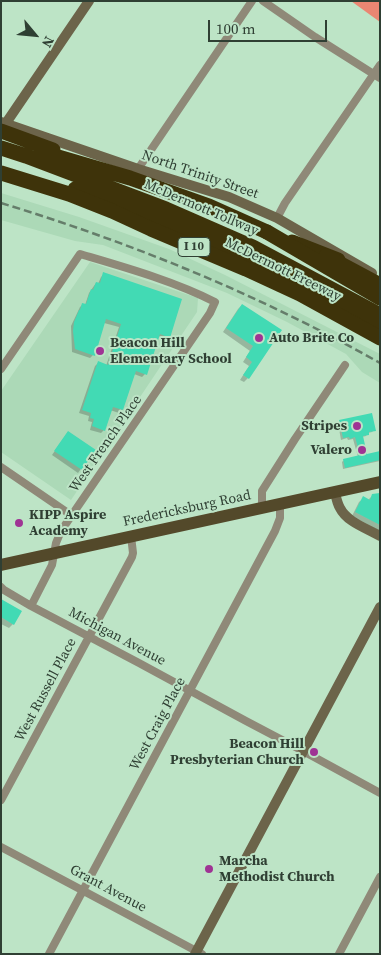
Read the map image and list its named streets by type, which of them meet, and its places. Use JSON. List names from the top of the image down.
{
  "streets": {
    "highway": ["McDermott Tollway", "I 10", "McDermott Freeway"],
    "main road": ["Fredericksburg Road"],
    "street": [
      "North Trinity Street",
      "West French Place",
      "Michigan Avenue",
      "West Russell Place",
      "West Craig Place",
      "Grant Avenue"
    ]
  },
  "crossings": [
    ["North Trinity Street", "McDermott Freeway"],
    ["West French Place", "Fredericksburg Road"],
    ["West French Place", "Michigan Avenue"],
    ["Fredericksburg Road", "West Russell Place"],
    ["Fredericksburg Road", "West Craig Place"],
    ["Michigan Avenue", "West Russell Place"],
    ["Michigan Avenue", "West Craig Place"],
    ["West Craig Place", "Grant Avenue"]
  ],
  "places": [
    "Auto Brite Co",
    "Beacon Hill Elementary School",
    "Stripes",
    "Valero",
    "KIPP Aspire Academy",
    "Beacon Hill Presbyterian Church",
    "Marcha Methodist Church"
  ],
  "scale_bar": "100 m",
  "north": "bottom right"
}
